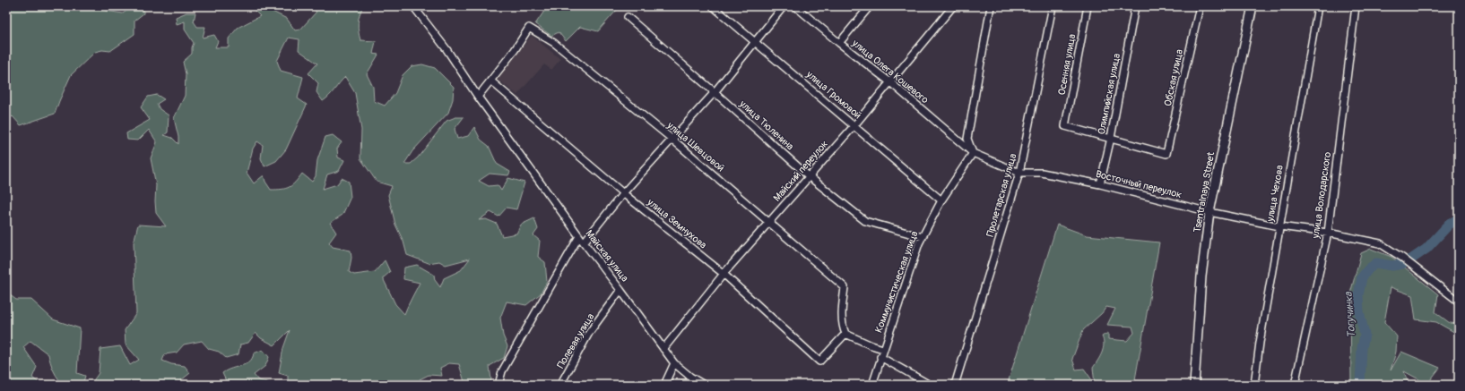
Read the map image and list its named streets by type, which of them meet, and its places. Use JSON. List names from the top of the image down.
{
  "streets": {
    "main road": ["Tsentralnaya Street"],
    "street": [
      "Осенняя улица",
      "улица Олега Кошевого",
      "Обская улица",
      "Олимпийская улица",
      "улица Громовой",
      "улица Тюленина",
      "улица Шевцовой",
      "Майский переулок",
      "Восточный переулок",
      "улица Чехова",
      "Пролетарская улица",
      "улица Володарского",
      "улица Земнухова",
      "Майская улица",
      "Коммунистическая улица",
      "Полевая улица"
    ]
  },
  "crossings": [
    ["Осенняя улица", "Обская улица"],
    ["Осенняя улица", "Олимпийская улица"],
    ["улица Олега Кошевого", "Майский переулок"],
    ["улица Олега Кошевого", "Восточный переулок"],
    ["улица Олега Кошевого", "Коммунистическая улица"],
    ["Обская улица", "Олимпийская улица"],
    ["Олимпийская улица", "Восточный переулок"],
    ["улица Громовой", "Майский переулок"],
    ["улица Громовой", "Коммунистическая улица"],
    ["улица Тюленина", "Майский переулок"],
    ["улица Тюленина", "Коммунистическая улица"],
    ["улица Шевцовой", "Майский переулок"],
    ["улица Шевцовой", "улица Земнухова"],
    ["Майский переулок", "улица Земнухова"],
    ["Майский переулок", "Майская улица"],
    ["Восточный переулок", "Tsentralnaya Street"],
    ["Восточный переулок", "улица Чехова"],
    ["Восточный переулок", "Пролетарская улица"],
    ["Восточный переулок", "улица Володарского"],
    ["Восточный переулок", "Коммунистическая улица"],
    ["Майская улица", "Полевая улица"]
  ],
  "water": ["Тогучинка"]
}
